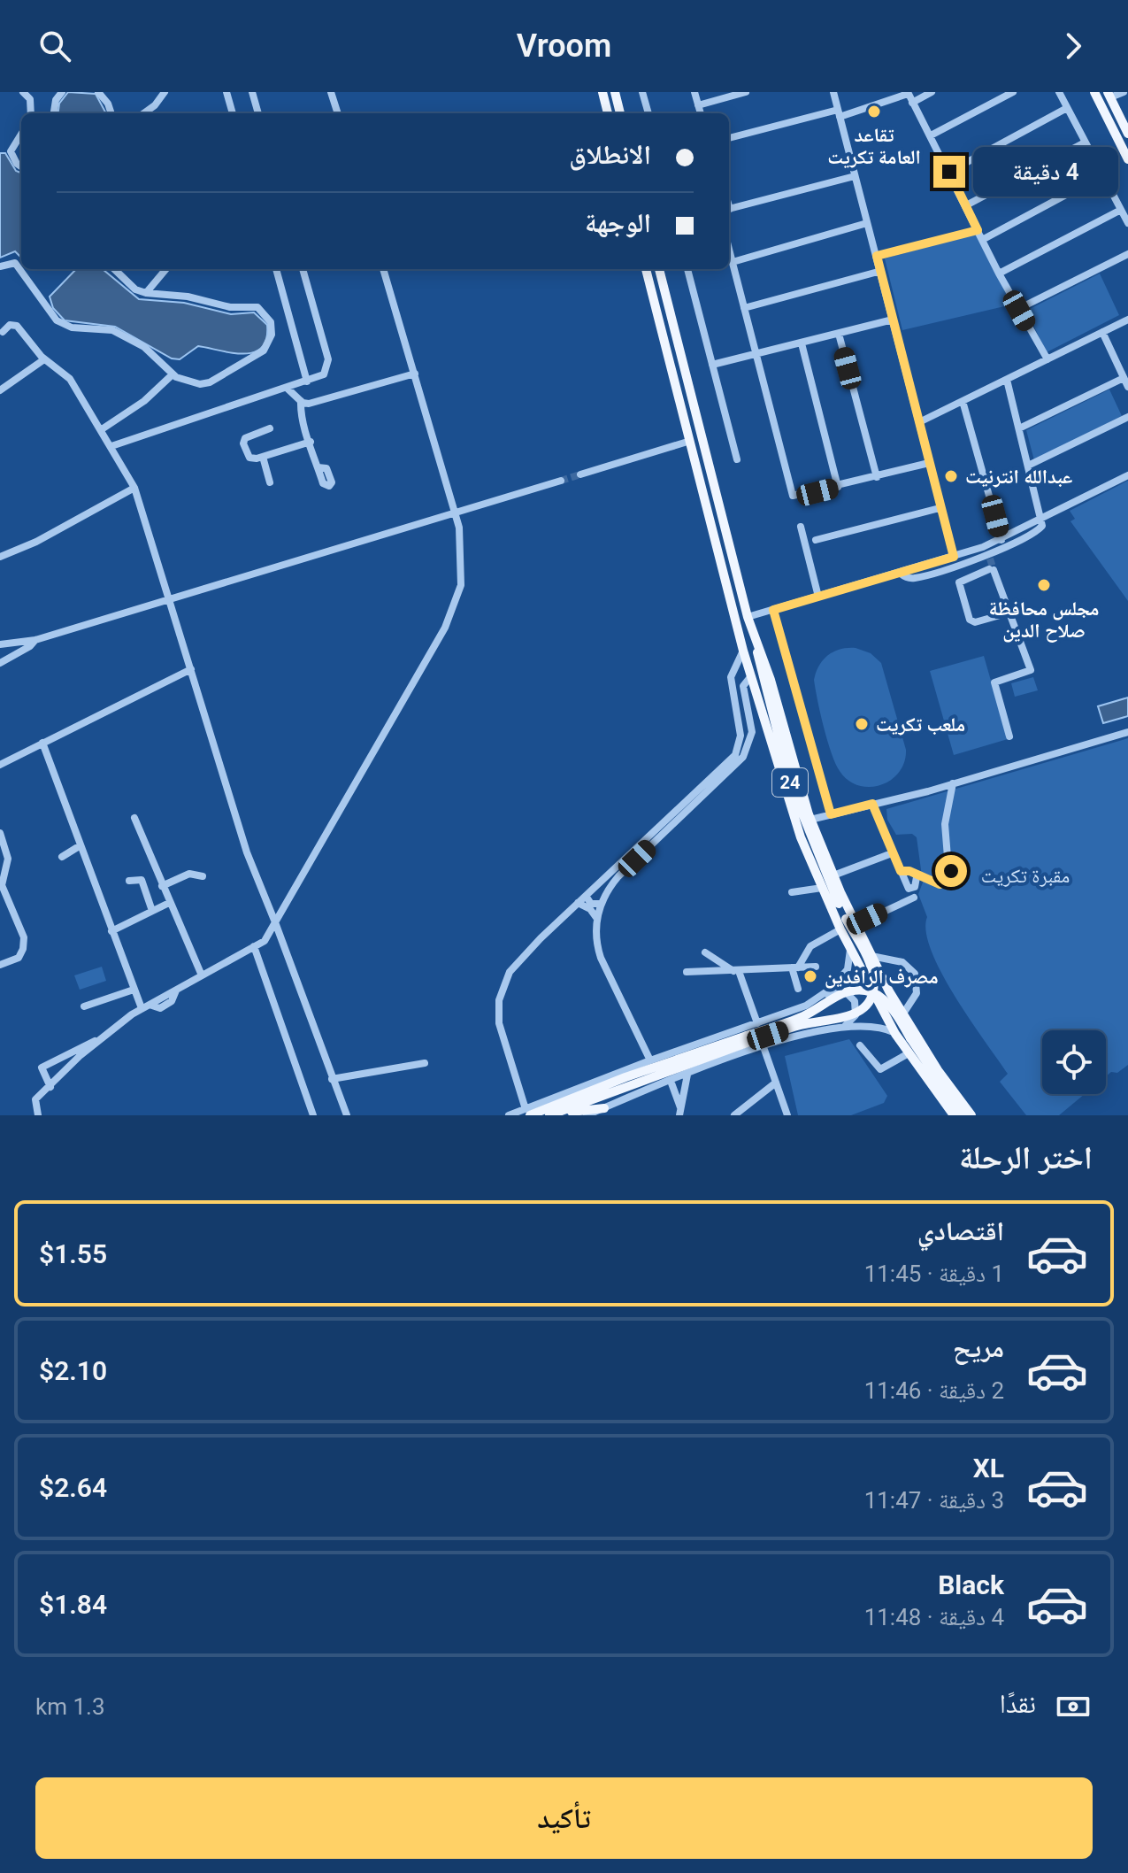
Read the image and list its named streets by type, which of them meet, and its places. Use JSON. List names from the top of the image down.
{
  "streets": {
    "main road": ["24"]
  },
  "parks": ["مقبرة تكريت"],
  "places": [
    "تقاعد العامة تكريت",
    "عبدالله انترنيت",
    "مجلس محافظة صلاح الدين",
    "ملعب تكريت",
    "مصرف الرافدين"
  ],
  "page": {
    "header": "Vroom",
    "banner": ["الانطلاق", "الوجهة"],
    "bubble": "4 دقيقة",
    "heading": "اختر الرحلة",
    "list": [
      {
        "name": "اقتصادي",
        "note": "1 دقيقة · 11:45",
        "value": "$1.55"
      },
      {
        "name": "مريح",
        "note": "2 دقيقة · 11:46",
        "value": "$2.10"
      },
      {
        "name": "XL",
        "note": "3 دقيقة · 11:47",
        "value": "$2.64"
      },
      {
        "name": "Black",
        "note": "4 دقيقة · 11:48",
        "value": "$1.84"
      }
    ],
    "pay": ["نقدًا", "1.3 km"],
    "buttons": "تأكيد"
  }
}
